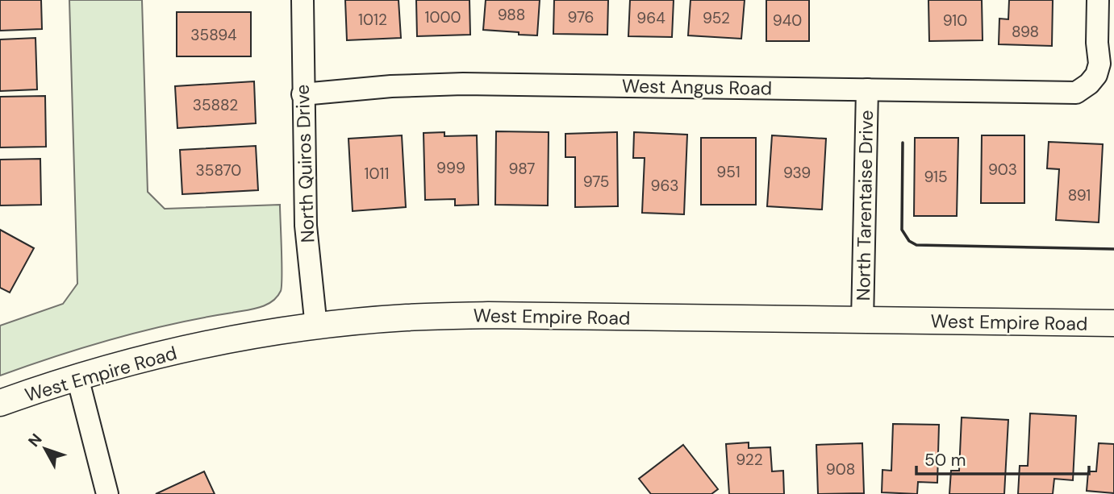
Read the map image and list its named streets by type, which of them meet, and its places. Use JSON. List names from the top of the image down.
{
  "streets": {
    "street": [
      "West Angus Road",
      "North Quiros Drive",
      "North Tarentaise Drive",
      "West Empire Road"
    ]
  },
  "crossings": [
    ["West Angus Road", "North Quiros Drive"],
    ["West Angus Road", "North Tarentaise Drive"],
    ["North Quiros Drive", "West Empire Road"],
    ["North Tarentaise Drive", "West Empire Road"]
  ],
  "house_numbers": [
    "988",
    "1000",
    "976",
    "964",
    "952",
    "1012",
    "940",
    "910",
    "898",
    "35894",
    "35882",
    "999",
    "987",
    "903",
    "35870",
    "951",
    "939",
    "1011",
    "915",
    "975",
    "963",
    "891",
    "922",
    "908"
  ],
  "scale_bar": "50 m",
  "north": "top left"
}
